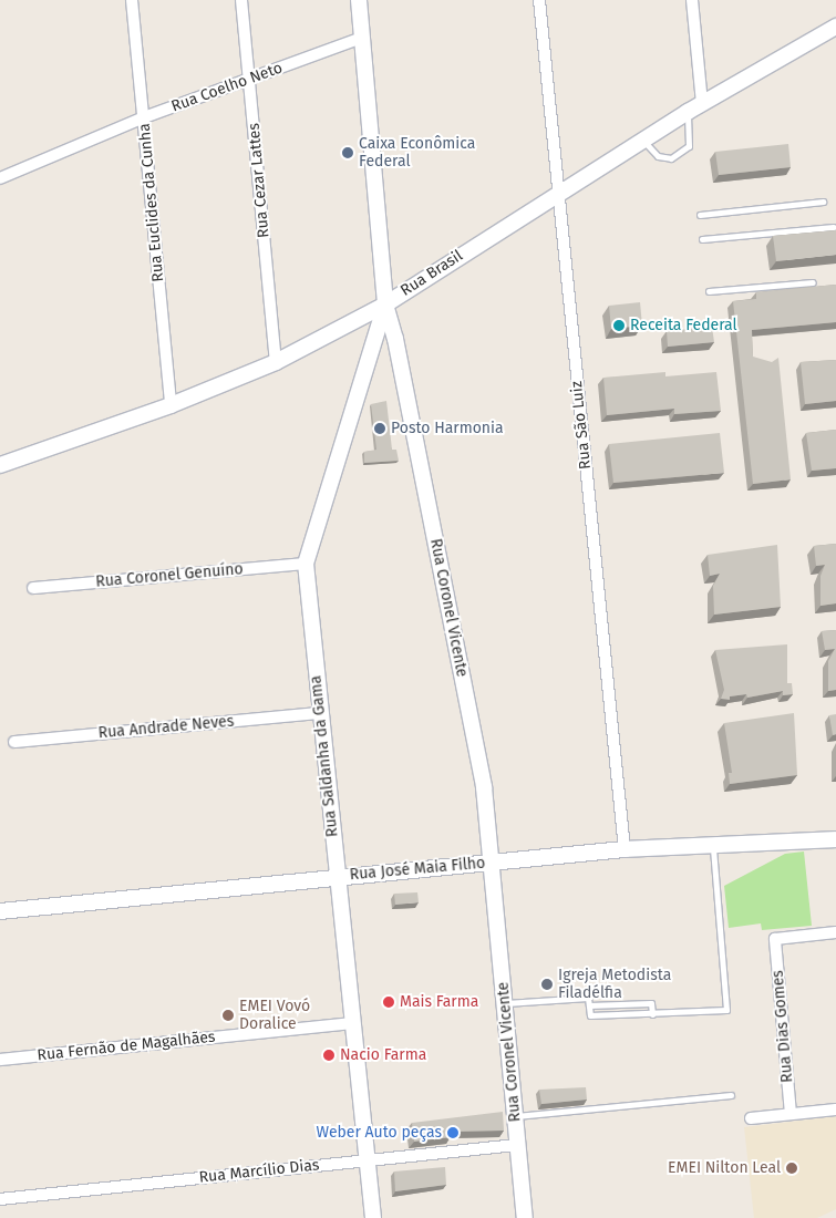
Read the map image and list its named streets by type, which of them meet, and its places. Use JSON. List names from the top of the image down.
{
  "streets": {
    "street": [
      "Rua Coelho Neto",
      "Rua Cezar Lattes",
      "Rua Euclides da Cunha",
      "Rua Brasil",
      "Rua São Luiz",
      "Rua Coronel Genuíno",
      "Rua Coronel Vicente",
      "Rua Andrade Neves",
      "Rua Saldanha da Gama",
      "Rua José Maia Filho",
      "Rua Dias Gomes",
      "Rua Fernão de Magalhães",
      "Rua Marcílio Dias"
    ]
  },
  "crossings": [
    ["Rua Coelho Neto", "Rua Cezar Lattes"],
    ["Rua Coelho Neto", "Rua Euclides da Cunha"],
    ["Rua Coelho Neto", "Rua Coronel Vicente"],
    ["Rua Cezar Lattes", "Rua Brasil"],
    ["Rua Euclides da Cunha", "Rua Brasil"],
    ["Rua Brasil", "Rua São Luiz"],
    ["Rua Brasil", "Rua Coronel Vicente"],
    ["Rua Brasil", "Rua Saldanha da Gama"],
    ["Rua São Luiz", "Rua José Maia Filho"],
    ["Rua Coronel Genuíno", "Rua Saldanha da Gama"],
    ["Rua Coronel Vicente", "Rua Saldanha da Gama"],
    ["Rua Coronel Vicente", "Rua José Maia Filho"],
    ["Rua Coronel Vicente", "Rua Marcílio Dias"],
    ["Rua Andrade Neves", "Rua Saldanha da Gama"],
    ["Rua Saldanha da Gama", "Rua José Maia Filho"],
    ["Rua Saldanha da Gama", "Rua Fernão de Magalhães"],
    ["Rua Saldanha da Gama", "Rua Marcílio Dias"]
  ],
  "places": [
    "Caixa Econômica Federal",
    "Receita Federal",
    "Posto Harmonia",
    "Igreja Metodista Filadélfia",
    "Mais Farma",
    "EMEI Vovó Doralice",
    "Nacio Farma",
    "Weber Auto peças",
    "EMEI Nilton Leal"
  ]
}
